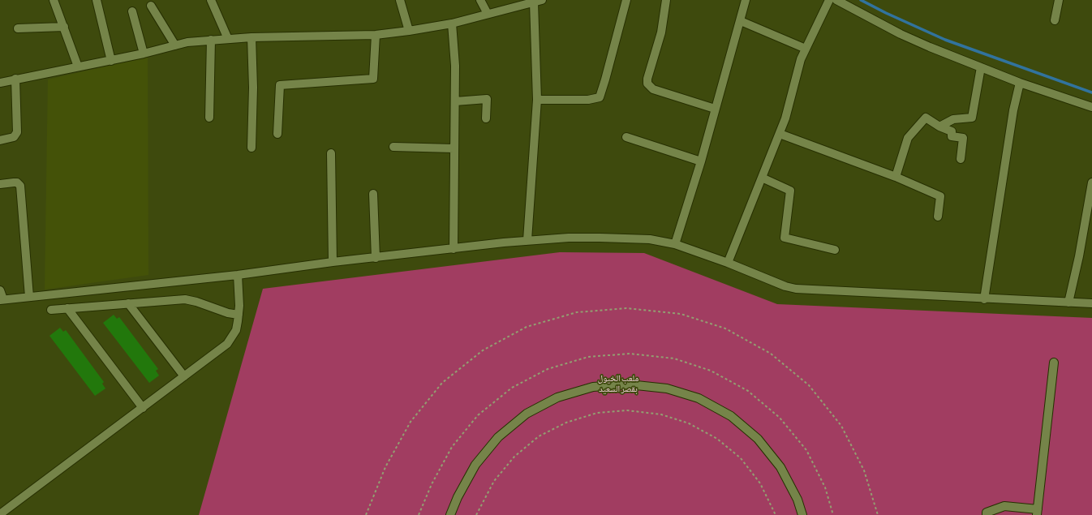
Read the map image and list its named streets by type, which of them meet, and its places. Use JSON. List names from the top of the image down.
{
  "parks": ["ملعب الخيول بقصر السعيد"]
}
